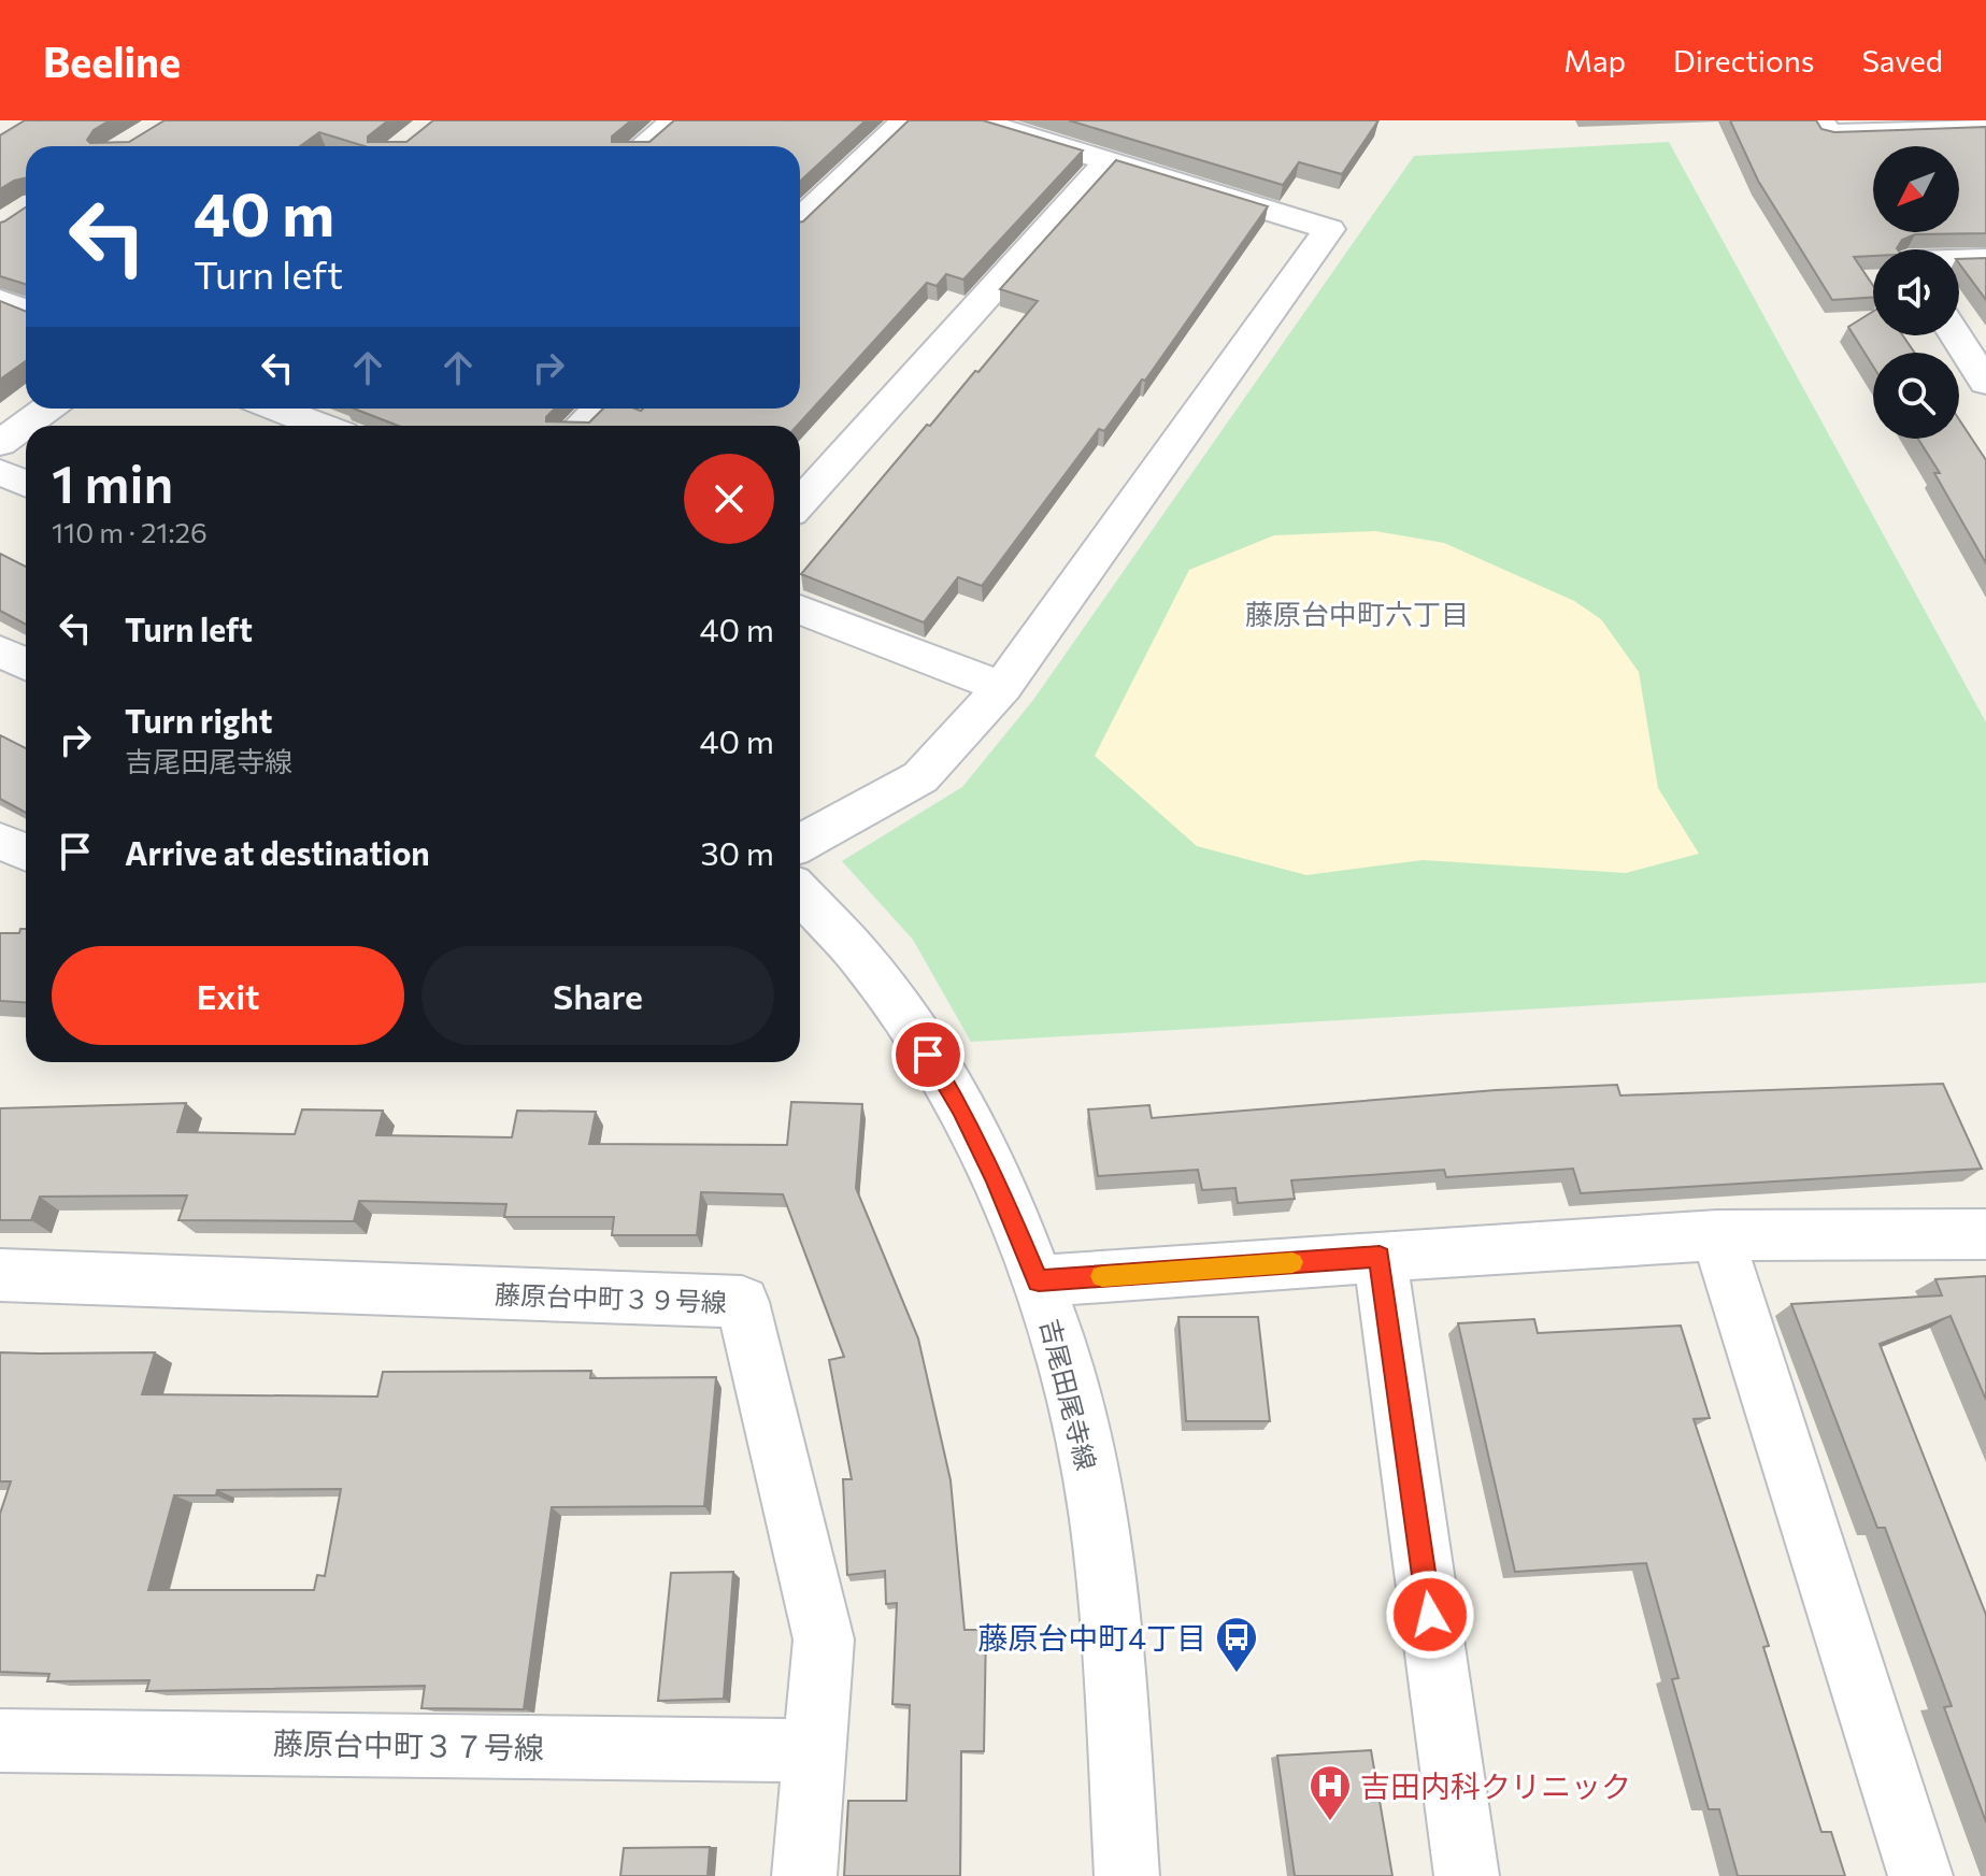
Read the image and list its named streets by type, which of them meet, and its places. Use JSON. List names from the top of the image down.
{
  "streets": {
    "street": ["藤原台中町３９号線", "吉尾田尾寺線", "藤原台中町３７号線"]
  },
  "crossings": [
    ["藤原台中町３９号線", "藤原台中町３７号線"]
  ],
  "districts": ["藤原台中町六丁目"],
  "places": {
    "bus stop": ["藤原台中町4丁目"],
    "hospital": ["吉田内科クリニック"]
  },
  "north": "bottom left",
  "page": {
    "header": "Beeline",
    "nav": ["Map", "Directions", "Saved"],
    "turn": ["40 m", "Turn left"],
    "heading": ["1 min", "110 m · 21:26"],
    "list": [
      {
        "name": "Turn left",
        "value": "40 m"
      },
      {
        "name": "Turn right",
        "note": "吉尾田尾寺線",
        "value": "40 m"
      },
      {
        "name": "Arrive at destination",
        "value": "30 m"
      }
    ],
    "buttons": ["Exit", "Share"]
  }
}
